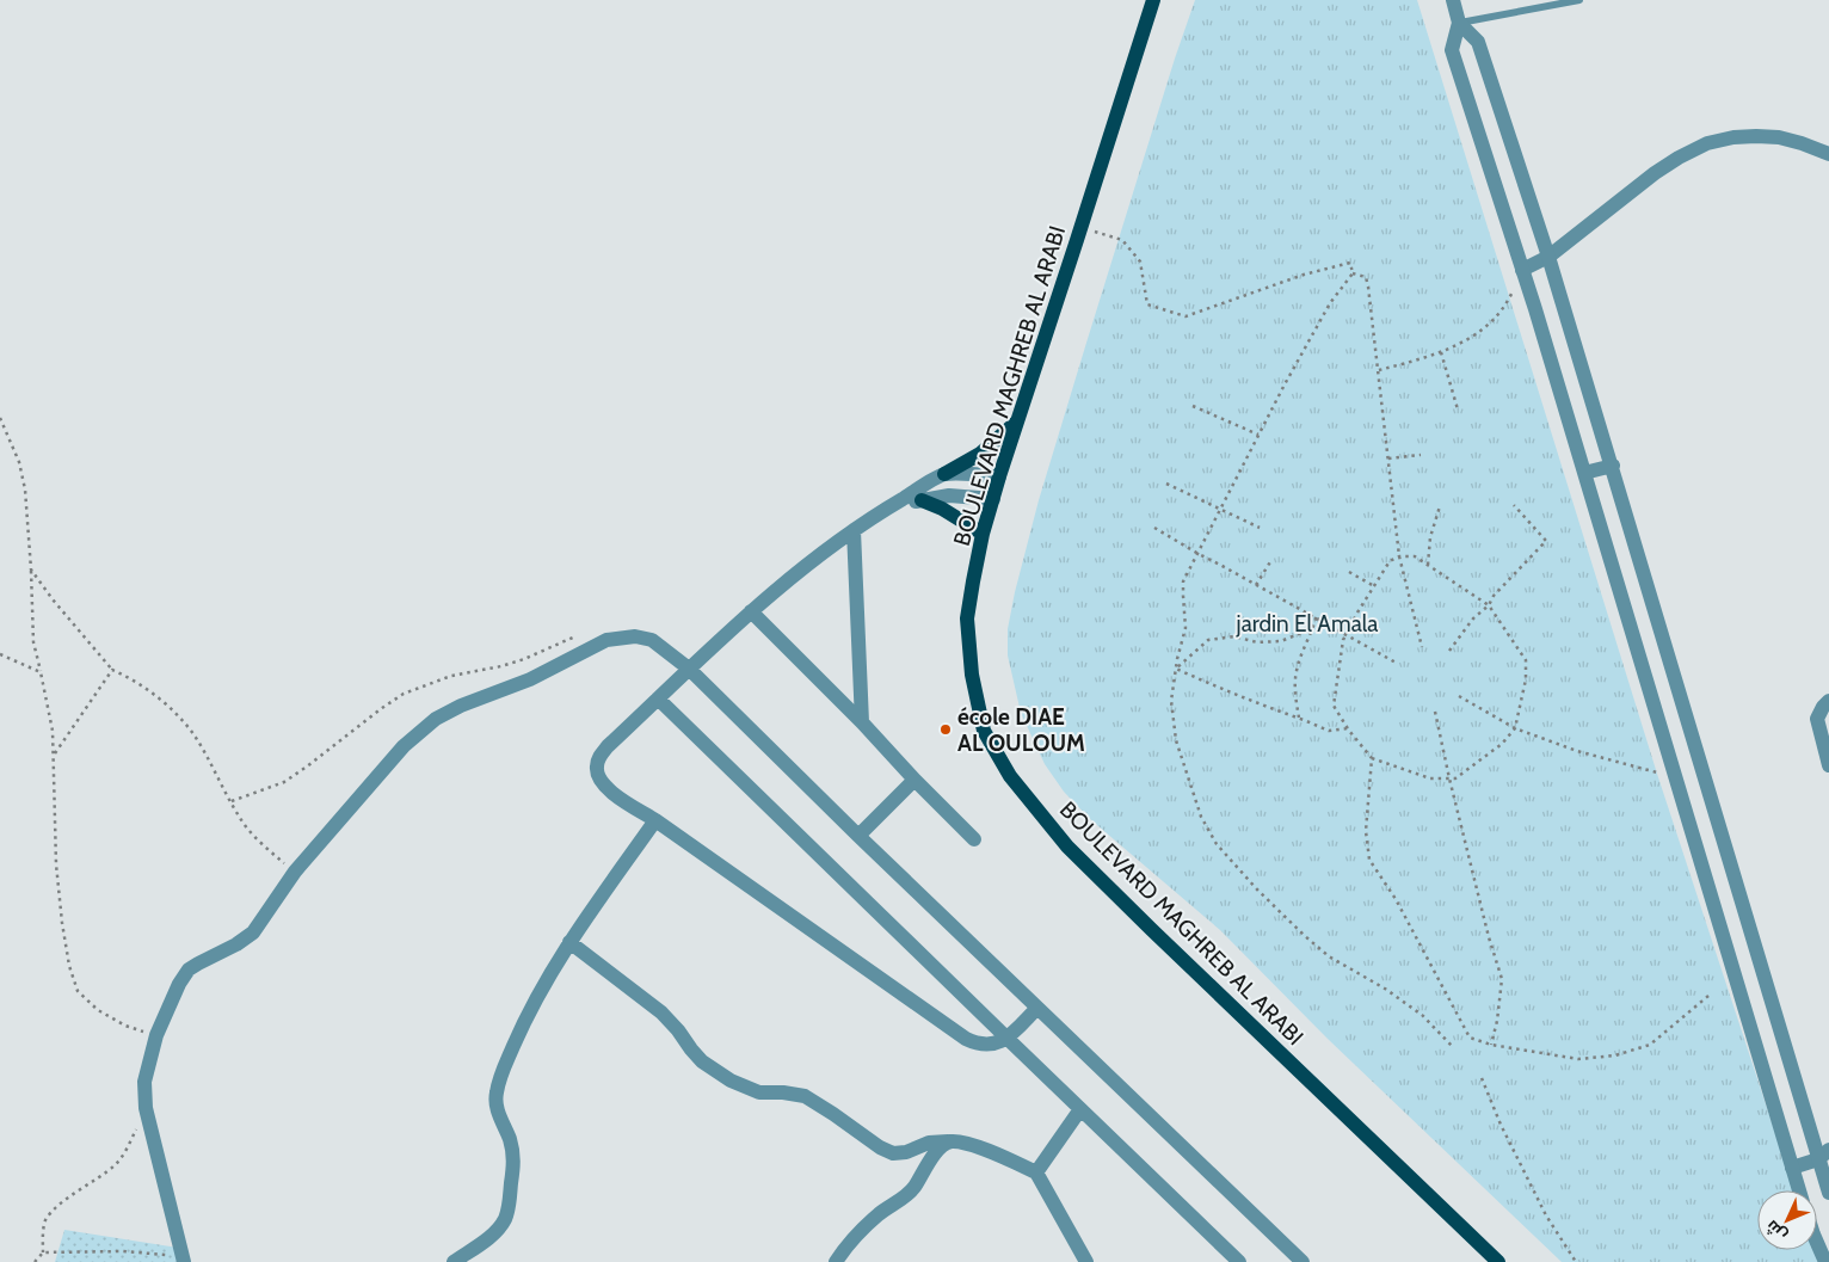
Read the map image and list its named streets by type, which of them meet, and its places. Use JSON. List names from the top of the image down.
{
  "streets": {
    "main road": ["BOULEVARD MAGHREB AL ARABI"]
  },
  "parks": ["jardin El Amala"],
  "places": ["école DIAE AL OULOUM"],
  "north": "bottom left"
}
